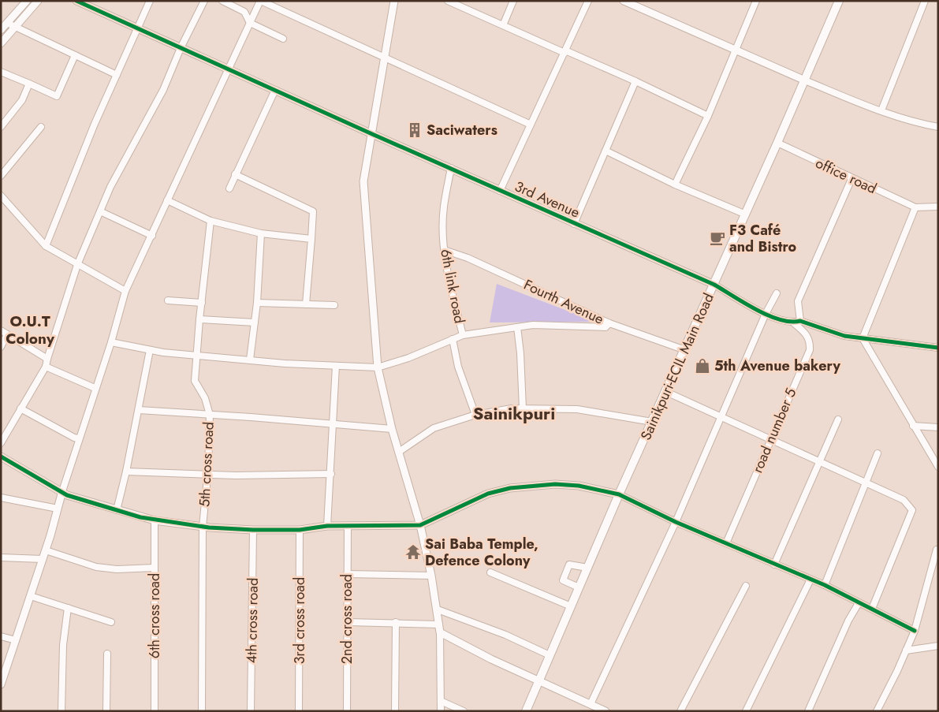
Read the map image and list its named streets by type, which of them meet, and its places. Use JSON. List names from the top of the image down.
{
  "streets": {
    "main road": ["Sainikpuri-ECIL Main Road"],
    "street": [
      "office road",
      "3rd Avenue",
      "6th link road",
      "Fourth Avenue",
      "road number 5",
      "5th cross road",
      "6th cross road",
      "2nd cross road",
      "4th cross road",
      "3rd cross road"
    ]
  },
  "crossings": [
    ["office road", "Sainikpuri-ECIL Main Road"],
    ["3rd Avenue", "6th link road"],
    ["3rd Avenue", "Sainikpuri-ECIL Main Road"],
    ["6th link road", "Fourth Avenue"],
    ["Fourth Avenue", "Sainikpuri-ECIL Main Road"]
  ],
  "districts": ["O.U.T Colony", "Sainikpuri"],
  "places": {
    "building": ["Saciwaters"],
    "cafe": ["F3 Café and Bistro"],
    "shop": ["5th Avenue bakery"],
    "temple": ["Sai Baba Temple, Defence Colony"]
  }
}
